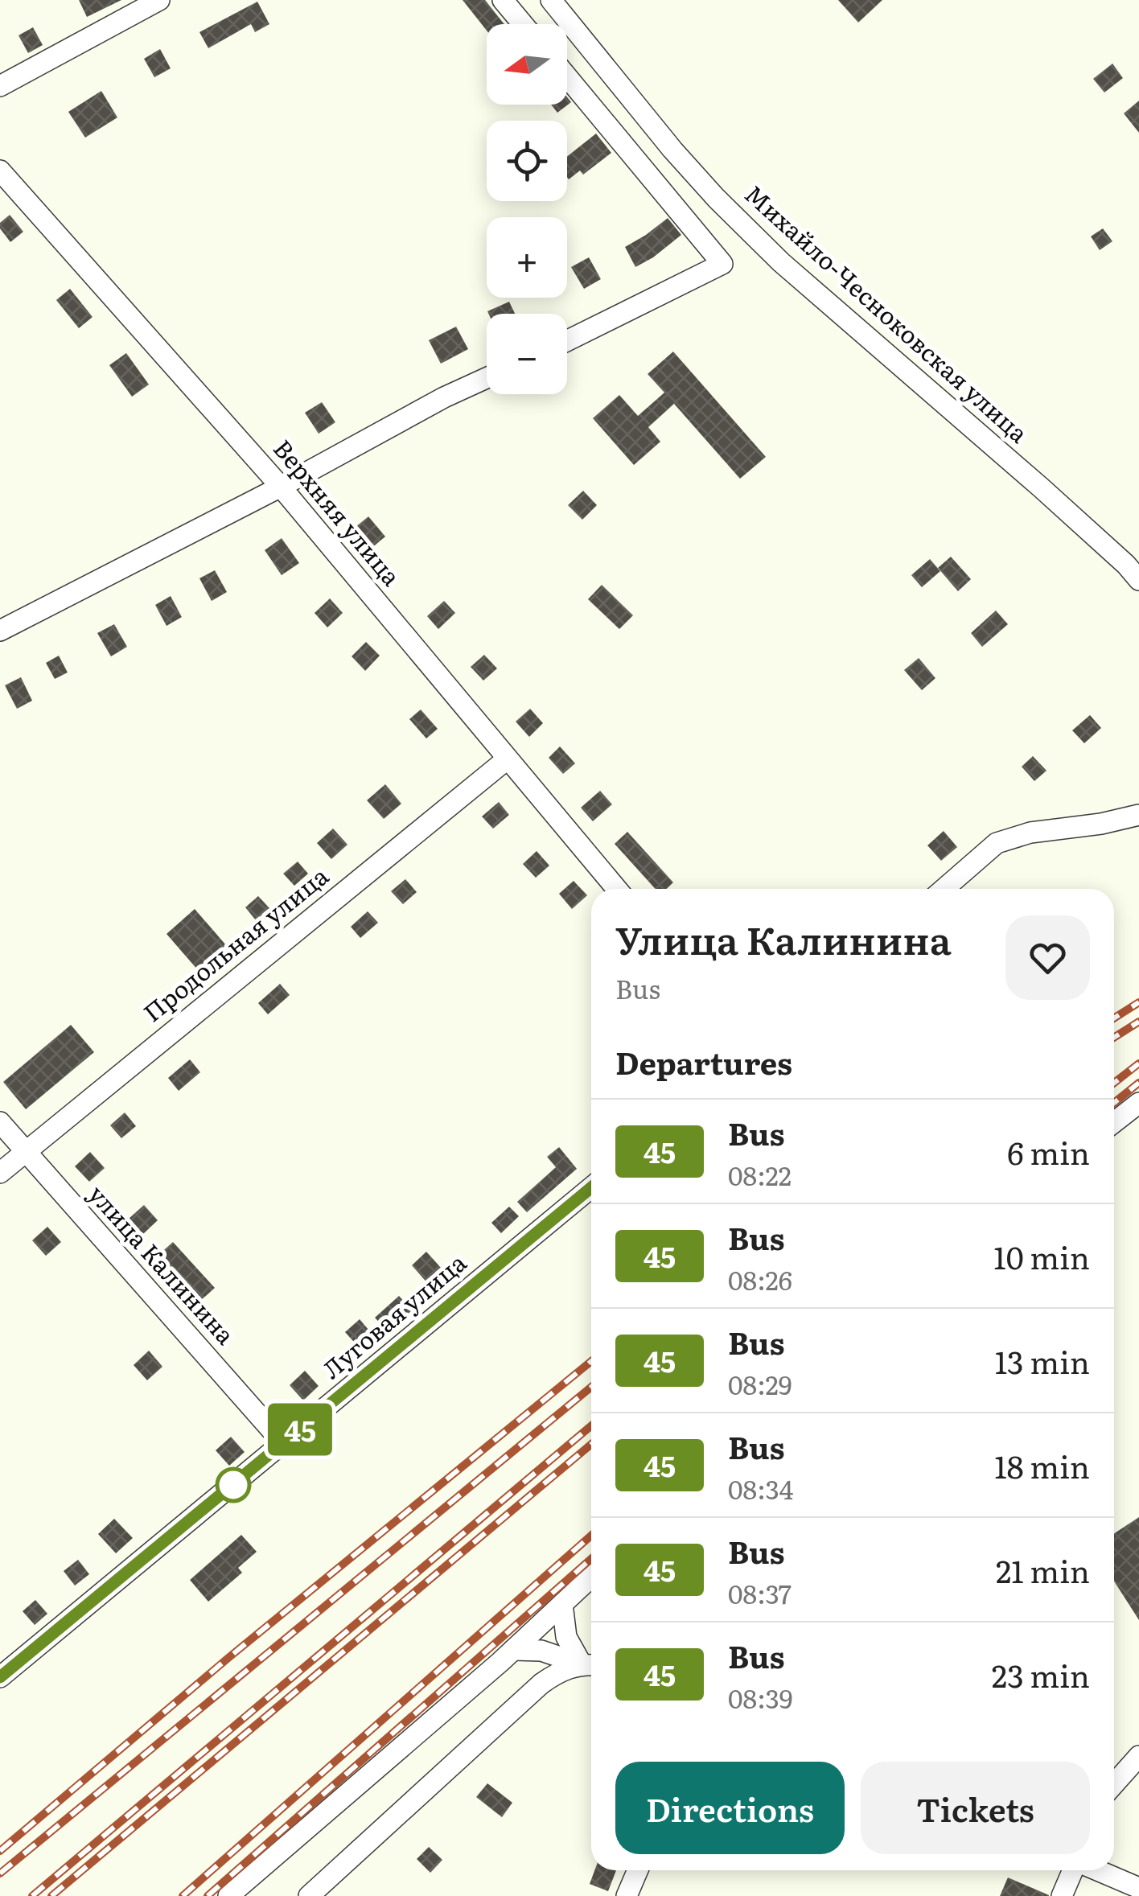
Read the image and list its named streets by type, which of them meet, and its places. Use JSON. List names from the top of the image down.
{
  "streets": {
    "street": [
      "Михайло-Чесноковская улица",
      "Верхняя улица",
      "Продольная улица",
      "улица Калинина",
      "Луговая улица"
    ]
  },
  "crossings": [
    ["Верхняя улица", "Продольная улица"],
    ["Продольная улица", "улица Калинина"],
    ["улица Калинина", "Луговая улица"]
  ],
  "lines": ["bus line 45"],
  "north": "left",
  "page": {
    "on_map": "45",
    "map_buttons": ["+", "−"],
    "heading": [
      ["Улица Калинина", "Bus"],
      "Departures"
    ],
    "list": [
      {
        "mark": "45",
        "name": "Bus",
        "note": "08:22",
        "value": "6 min"
      },
      {
        "mark": "45",
        "name": "Bus",
        "note": "08:26",
        "value": "10 min"
      },
      {
        "mark": "45",
        "name": "Bus",
        "note": "08:29",
        "value": "13 min"
      },
      {
        "mark": "45",
        "name": "Bus",
        "note": "08:34",
        "value": "18 min"
      },
      {
        "mark": "45",
        "name": "Bus",
        "note": "08:37",
        "value": "21 min"
      },
      {
        "mark": "45",
        "name": "Bus",
        "note": "08:39",
        "value": "23 min"
      }
    ],
    "buttons": ["Directions", "Tickets"]
  }
}
